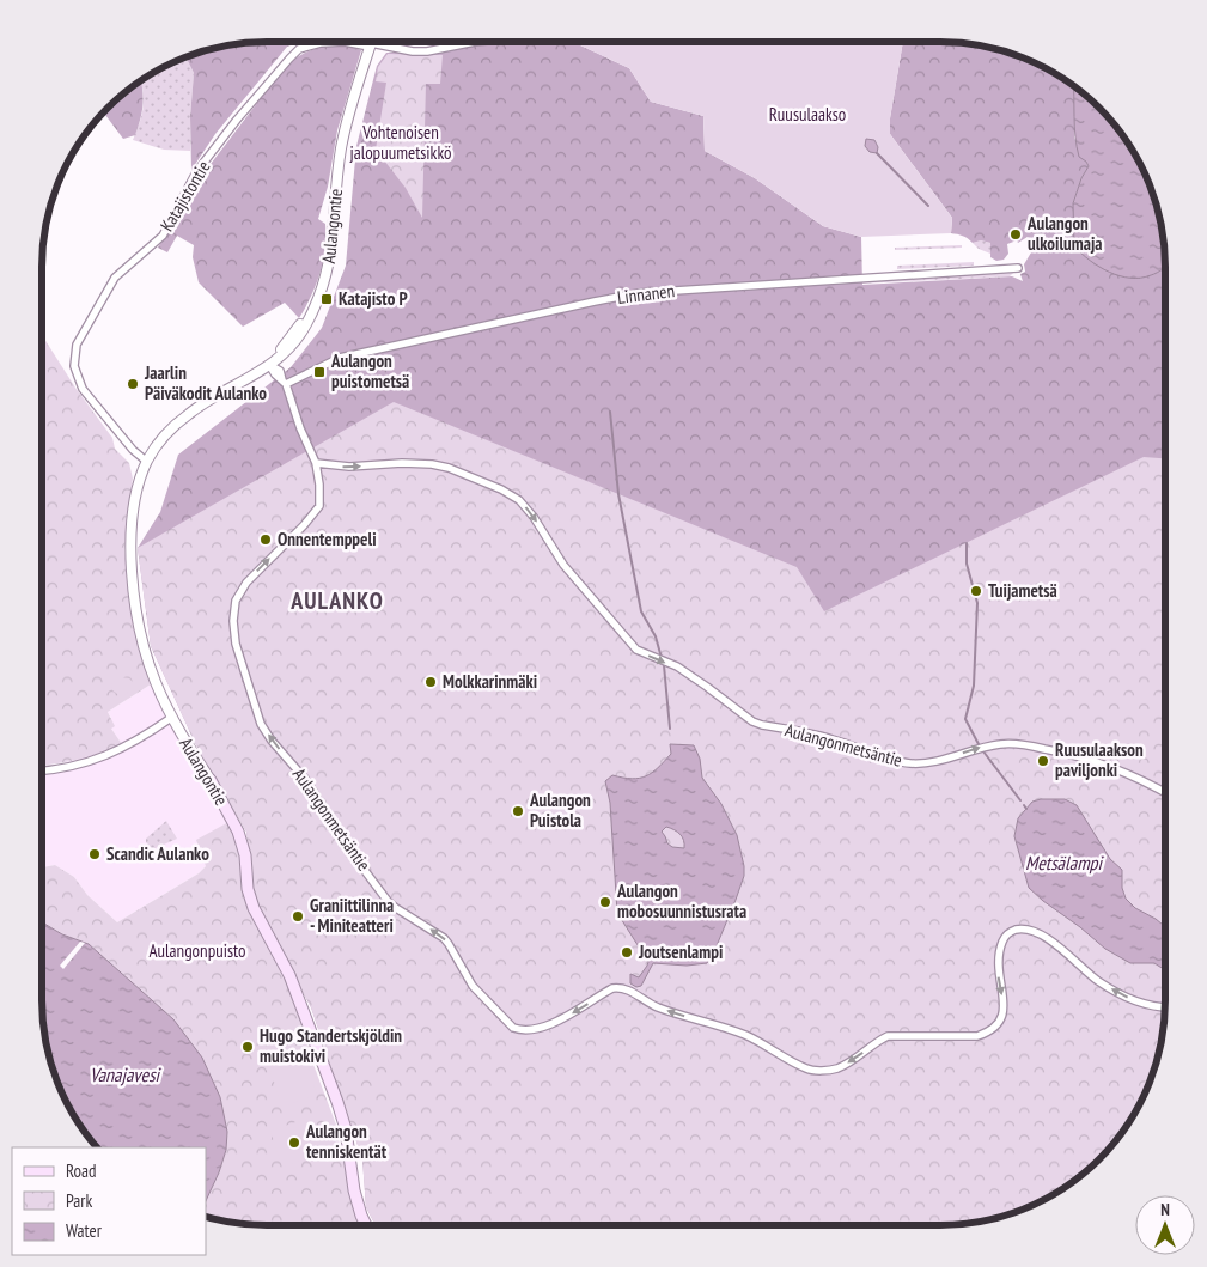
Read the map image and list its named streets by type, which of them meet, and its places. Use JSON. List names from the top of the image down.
{
  "streets": {
    "main road": ["Aulangontie"],
    "street": ["Katajistontie", "Linnanen", "Aulangonmetsäntie"]
  },
  "crossings": [
    ["Katajistontie", "Aulangontie"],
    ["Linnanen", "Aulangonmetsäntie"]
  ],
  "districts": ["AULANKO"],
  "water": ["Metsälampi", "Vanajavesi"],
  "parks": ["Ruusulaakso", "Vohtenoisen jalopuumetsikkö", "Aulangonpuisto"],
  "places": {
    "other": [
      "Aulangon ulkoilumaja",
      "Jaarlin Päiväkodit Aulanko",
      "Onnentemppeli",
      "Tuijametsä",
      "Molkkarinmäki",
      "Ruusulaakson paviljonki",
      "Aulangon Puistola",
      "Scandic Aulanko",
      "Aulangon mobosuunnistusrata",
      "Graniittilinna - Miniteatteri",
      "Joutsenlampi",
      "Hugo Standertskjöldin muistokivi",
      "Aulangon tenniskentät"
    ],
    "transit": ["Katajisto P", "Aulangon puistometsä"]
  },
  "legend": ["Road", "Park", "Water"],
  "north": "top"
}
